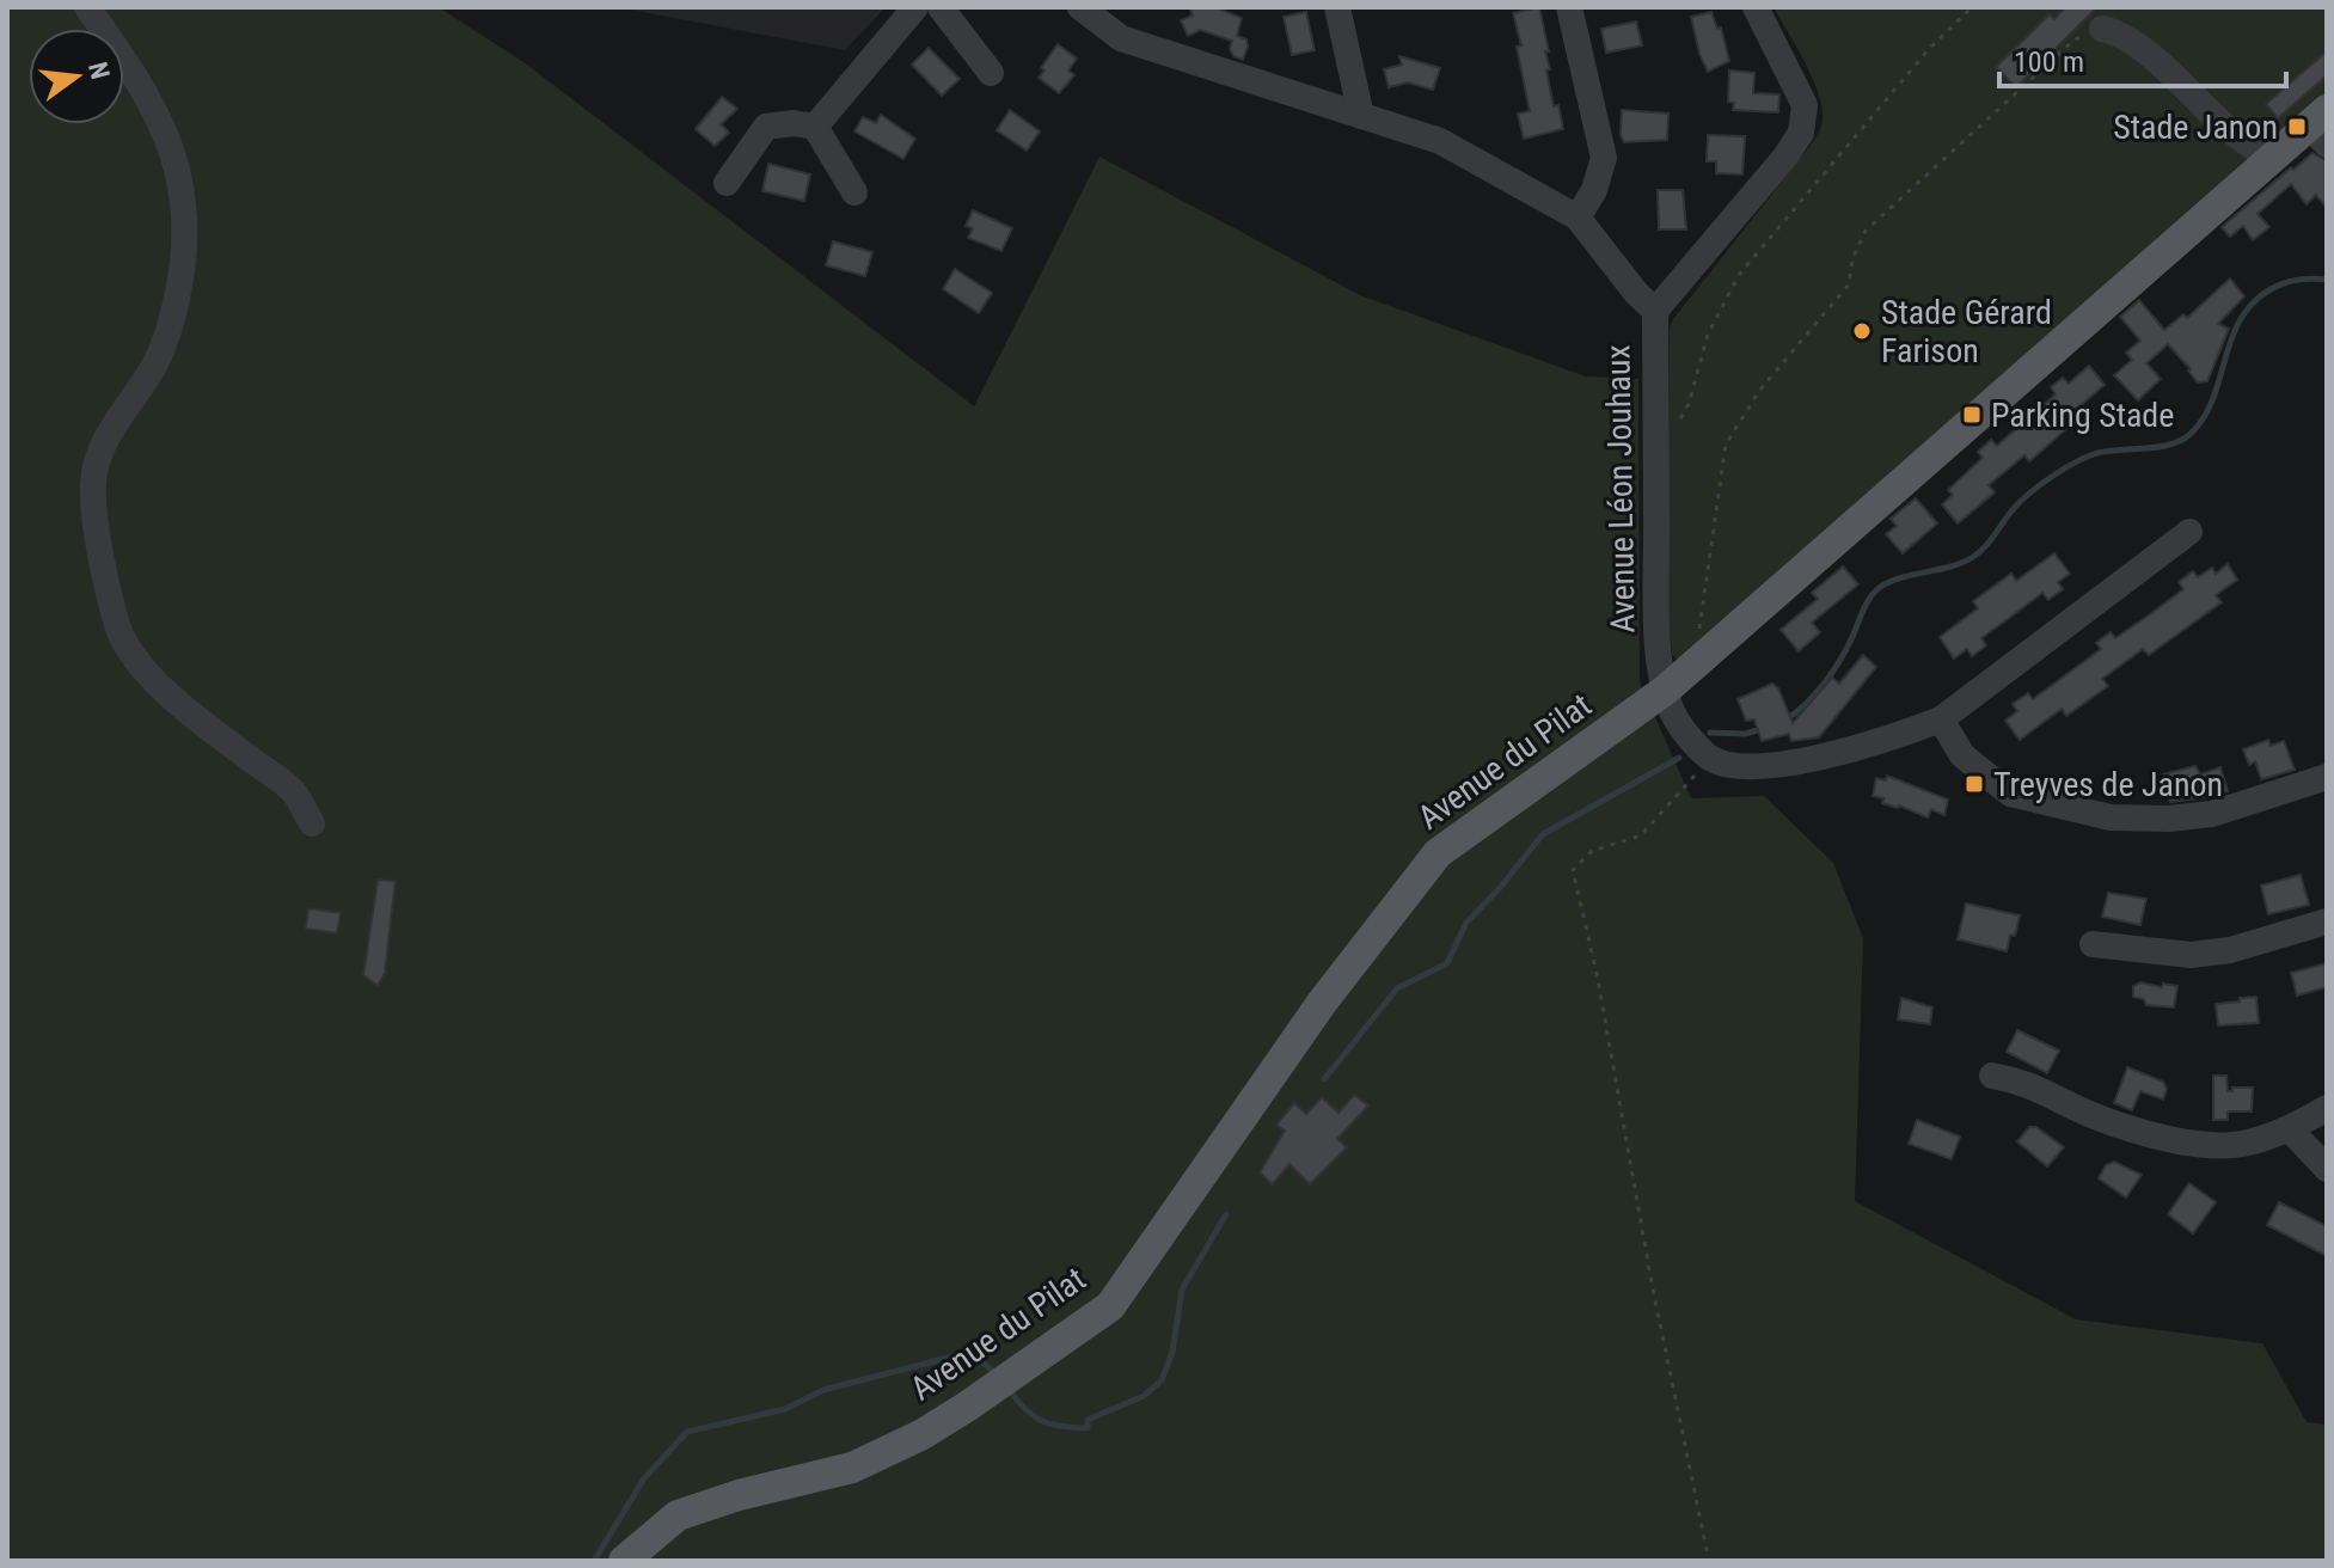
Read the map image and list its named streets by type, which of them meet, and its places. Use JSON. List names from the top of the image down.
{
  "streets": {
    "main road": ["Avenue du Pilat"],
    "street": ["Avenue Léon Jouhaux"]
  },
  "crossings": [
    ["Avenue Léon Jouhaux", "Avenue du Pilat"]
  ],
  "places": {
    "transit": ["Stade Janon", "Parking Stade", "Treyves de Janon"],
    "other": ["Stade Gérard Farison"]
  },
  "scale_bar": "100 m",
  "north": "right"
}
